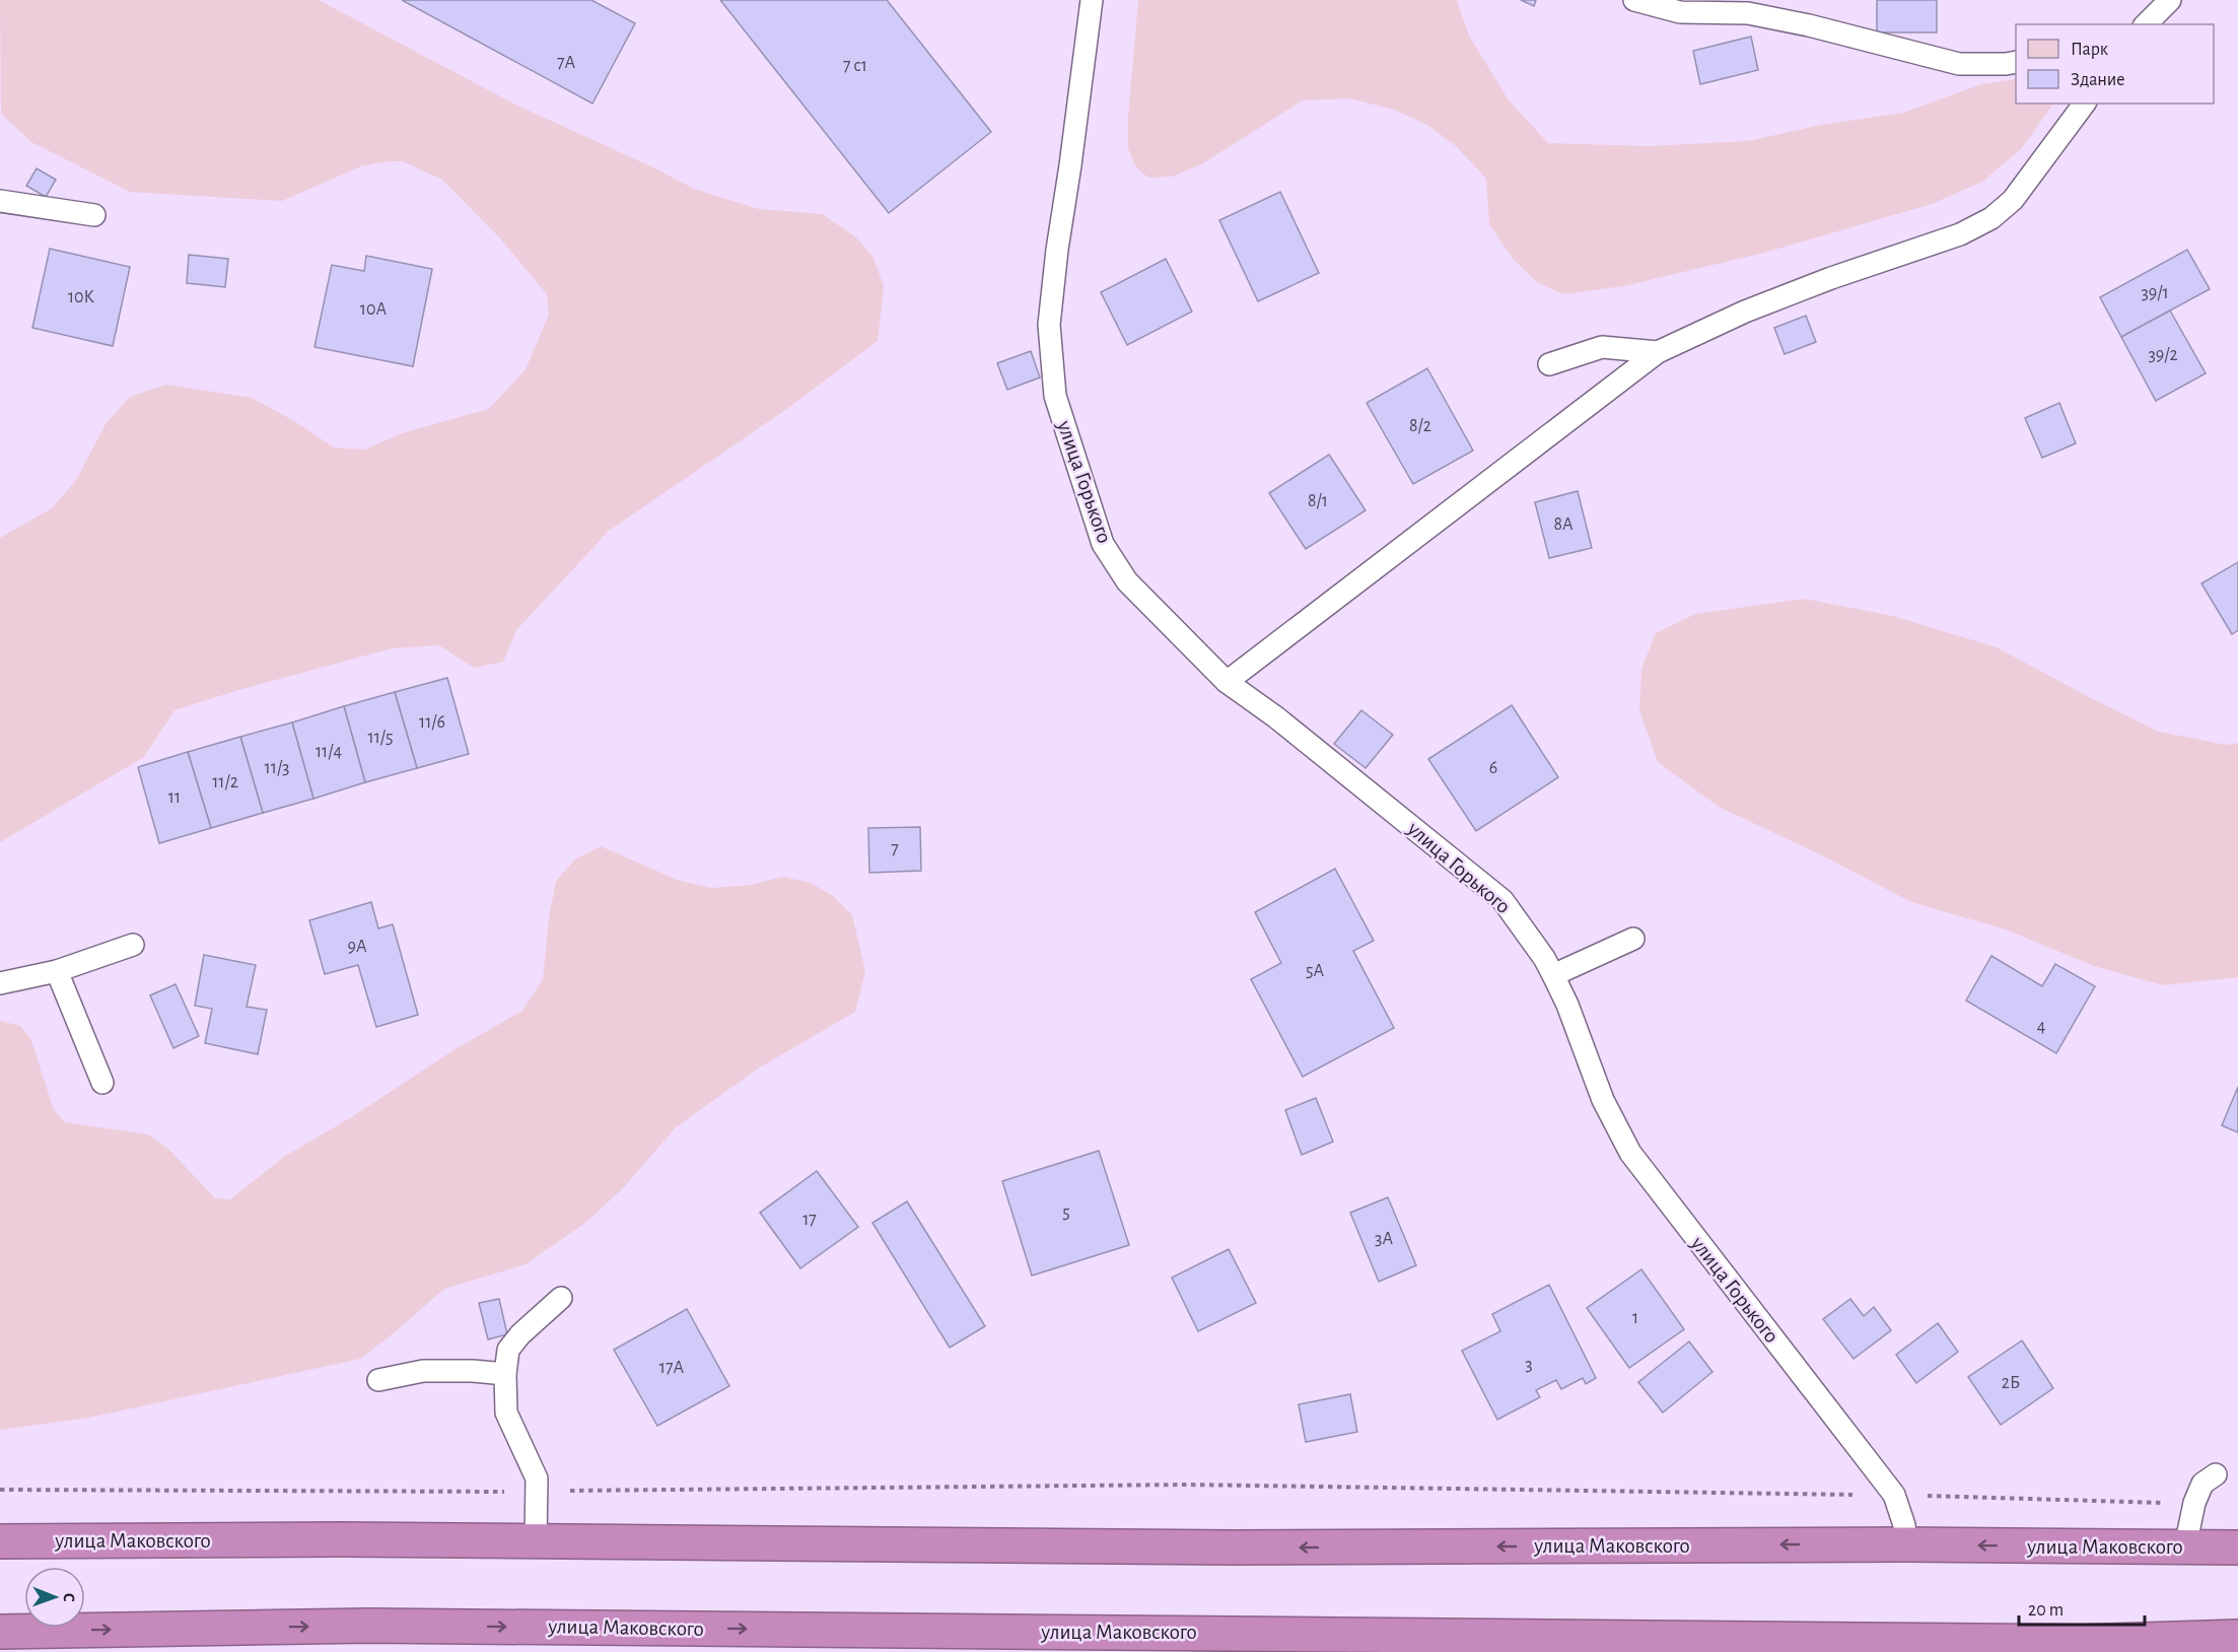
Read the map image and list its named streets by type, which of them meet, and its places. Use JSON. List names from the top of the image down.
{
  "streets": {
    "highway": ["улица Маковского"],
    "lane": ["улица Горького"]
  },
  "crossings": [
    ["улица Горького", "улица Маковского"]
  ],
  "house_numbers": [
    "7А",
    "7 с1",
    "39/1",
    "10К",
    "10А",
    "39/2",
    "8/2",
    "8/1",
    "8А",
    "11/6",
    "11/5",
    "11/4",
    "11/3",
    "6",
    "11/2",
    "11",
    "7",
    "9А",
    "5А",
    "4",
    "5",
    "17",
    "3А",
    "1",
    "3",
    "17А",
    "2Б"
  ],
  "legend": ["Парк", "Здание"],
  "scale_bar": "20 m",
  "north": "right"
}
